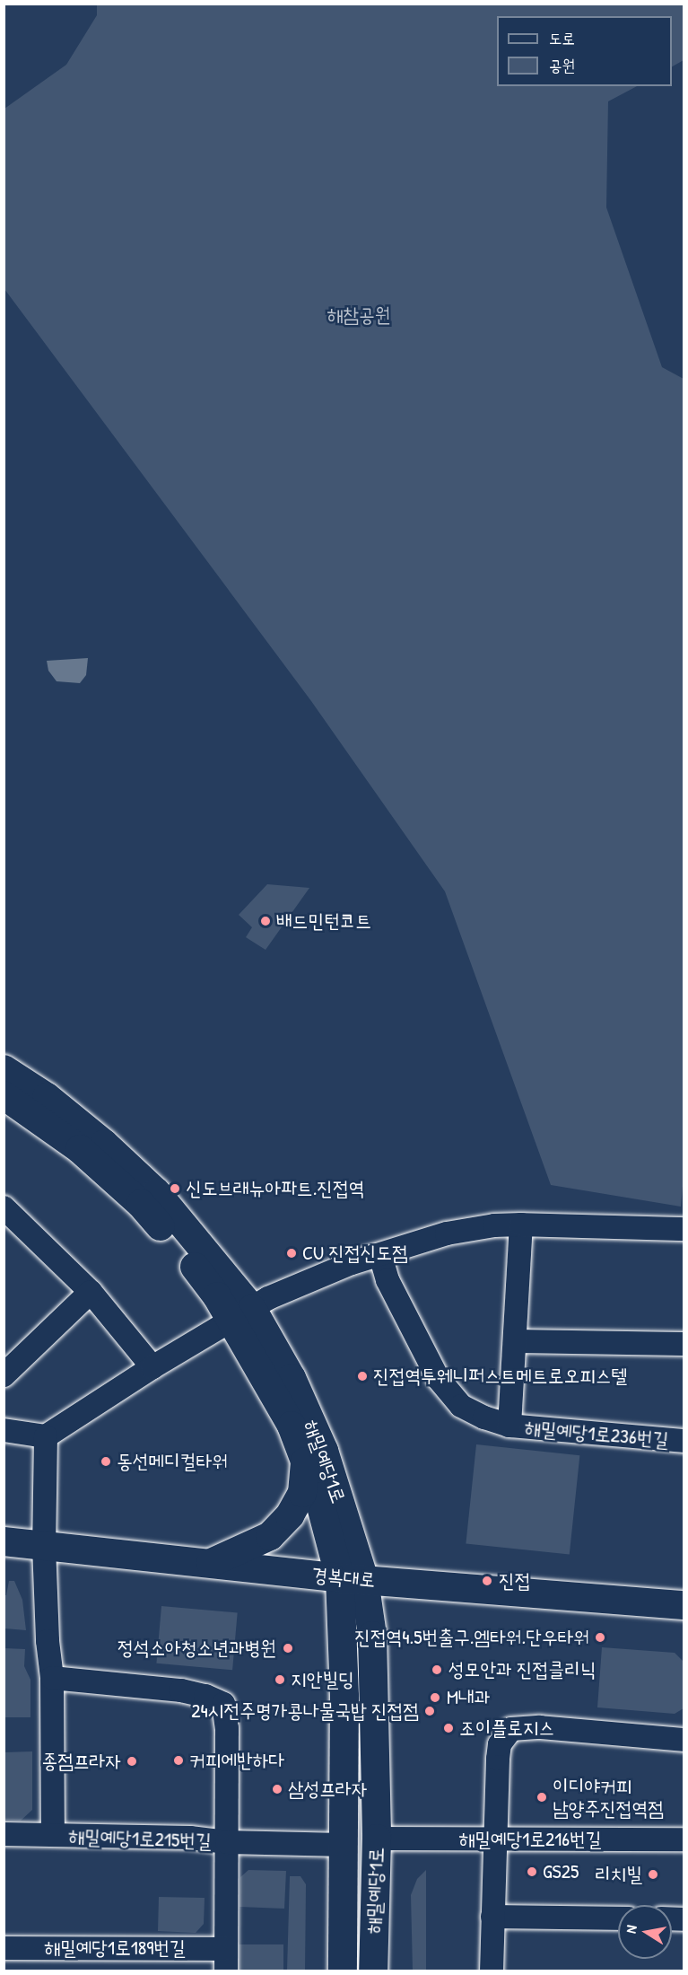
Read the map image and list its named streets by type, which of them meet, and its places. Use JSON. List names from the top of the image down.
{
  "streets": {
    "street": [
      "해밀예당1로236번길",
      "해밀예당1로",
      "경복대로",
      "해밀예당1로215번길",
      "해밀예당1로216번길",
      "해밀예당1로189번길"
    ]
  },
  "crossings": [
    ["해밀예당1로", "경복대로"],
    ["해밀예당1로", "해밀예당1로215번길"],
    ["해밀예당1로", "해밀예당1로216번길"],
    ["경복대로", "해밀예당1로215번길"],
    ["해밀예당1로215번길", "해밀예당1로189번길"]
  ],
  "parks": ["해참공원"],
  "places": [
    "배드민턴코트",
    "신도브래뉴아파트.진접역",
    "CU 진접신도점",
    "진접역투웨니퍼스트메트로오피스텔",
    "동선메디컬타워",
    "진접",
    "진접역4.5번출구.엠타워.단우타워",
    "정석소아청소년과병원",
    "성모안과 진접클리닉",
    "지안빌딩",
    "M내과",
    "24시전주명가콩나물국밥 진접점",
    "조이플로지스",
    "커피에반하다",
    "종점프라자",
    "삼성프라자",
    "이디야커피 남양주진접역점",
    "GS25",
    "리치빌"
  ],
  "legend": ["도로", "공원"],
  "north": "left"
}
